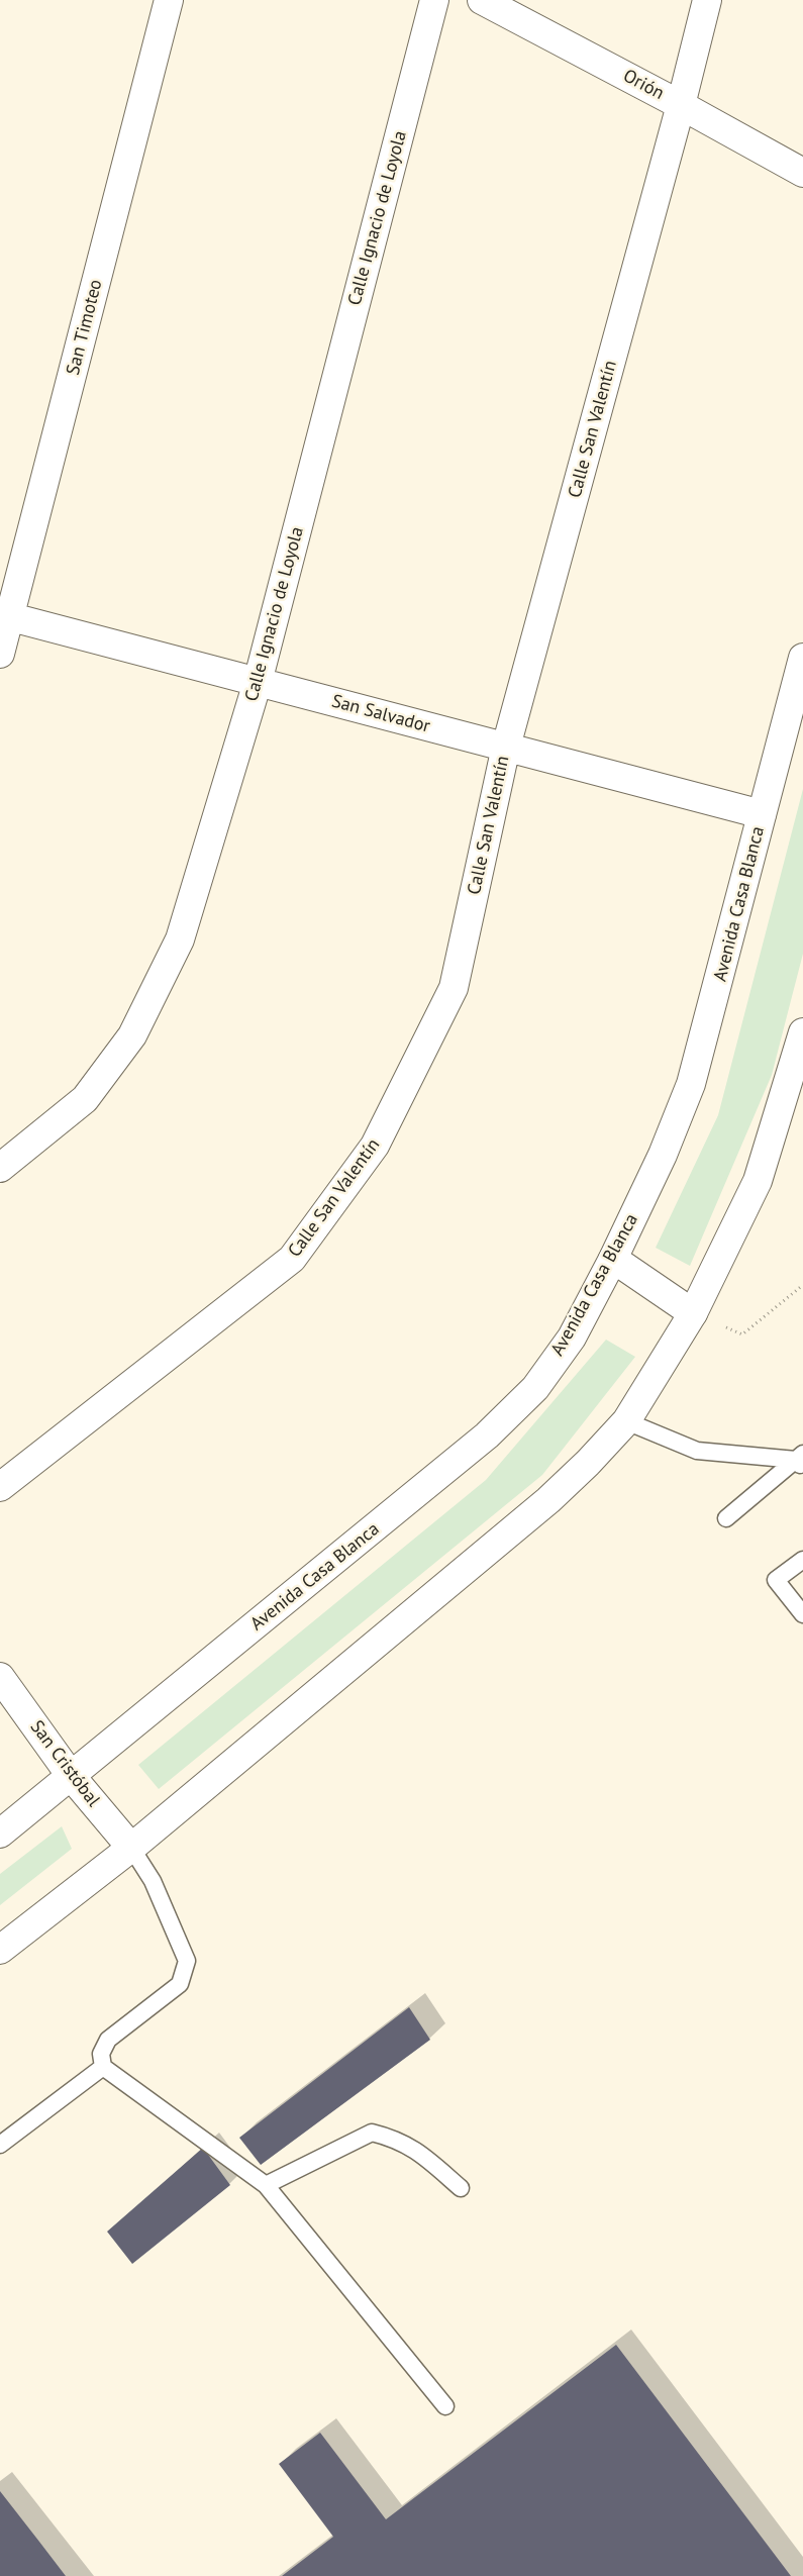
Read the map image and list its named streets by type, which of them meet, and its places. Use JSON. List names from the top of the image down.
{
  "streets": {
    "street": [
      "Orión",
      "Calle Ignacio de Loyola",
      "San Timoteo",
      "Calle San Valentín",
      "San Salvador",
      "Avenida Casa Blanca",
      "San Cristóbal"
    ]
  },
  "crossings": [
    ["Orión", "Calle San Valentín"],
    ["Calle Ignacio de Loyola", "San Salvador"],
    ["San Timoteo", "San Salvador"],
    ["Calle San Valentín", "San Salvador"],
    ["San Salvador", "Avenida Casa Blanca"],
    ["Avenida Casa Blanca", "San Cristóbal"]
  ]
}
